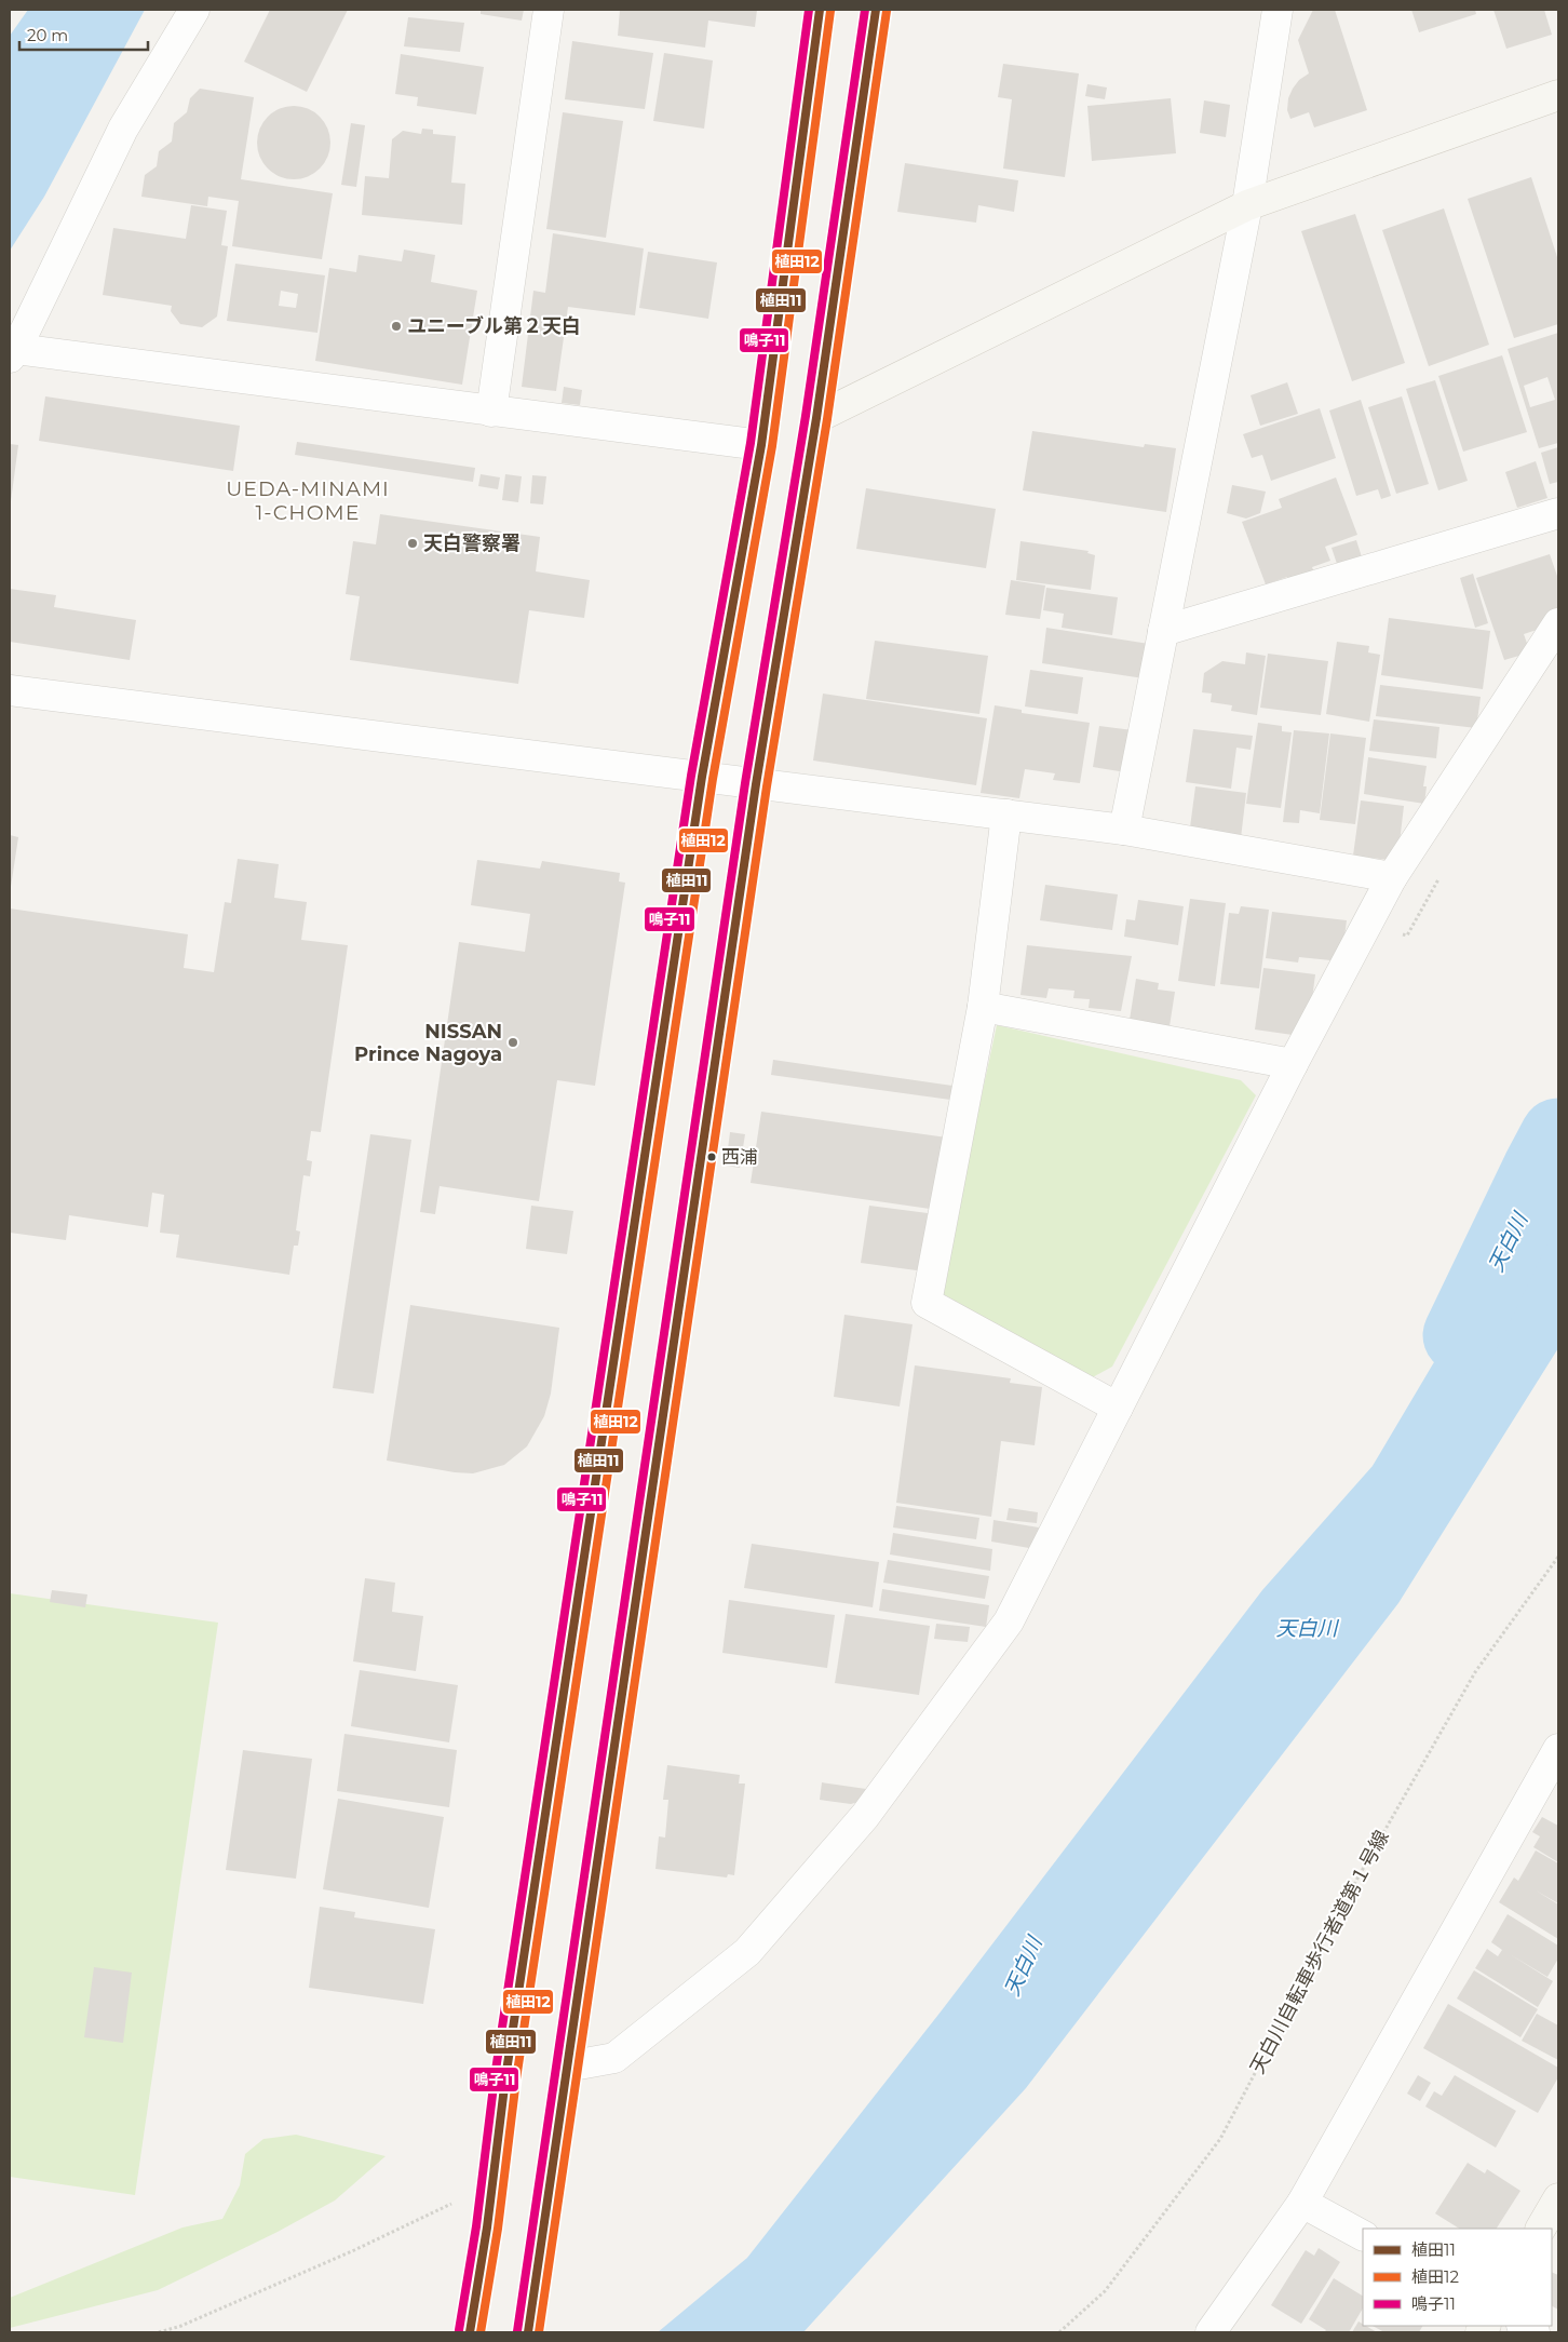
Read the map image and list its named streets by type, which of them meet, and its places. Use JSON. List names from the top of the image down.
{
  "streets": {
    "path": ["天白川自転車歩行者道第１号線"]
  },
  "districts": ["UEDA-MINAMI 1-CHOME"],
  "water": ["天白川"],
  "places": [
    "ユニーブル第２天白",
    "天白警察署",
    "NISSAN Prince Nagoya",
    "西浦"
  ],
  "lines": ["transit line 植田11", "transit line 鳴子11", "transit line 植田12"],
  "legend": ["植田11", "植田12", "鳴子11"],
  "scale_bar": "20 m"
}
